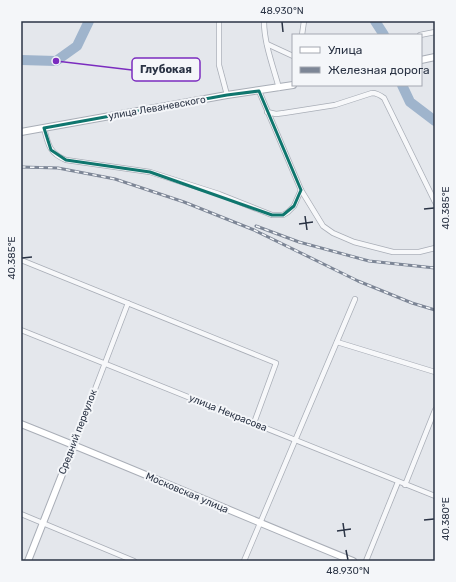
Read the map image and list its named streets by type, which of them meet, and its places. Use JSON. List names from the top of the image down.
{
  "streets": {
    "street": [
      "улица Леваневского",
      "улица Некрасова",
      "Средний переулок",
      "Московская улица"
    ]
  },
  "crossings": [
    ["улица Некрасова", "Средний переулок"],
    ["Средний переулок", "Московская улица"]
  ],
  "places": ["Глубокая"],
  "legend": ["Улица", "Железная дорога"],
  "coordinates": ["48.930°N", "40.385°E", "40.380°E"]
}
